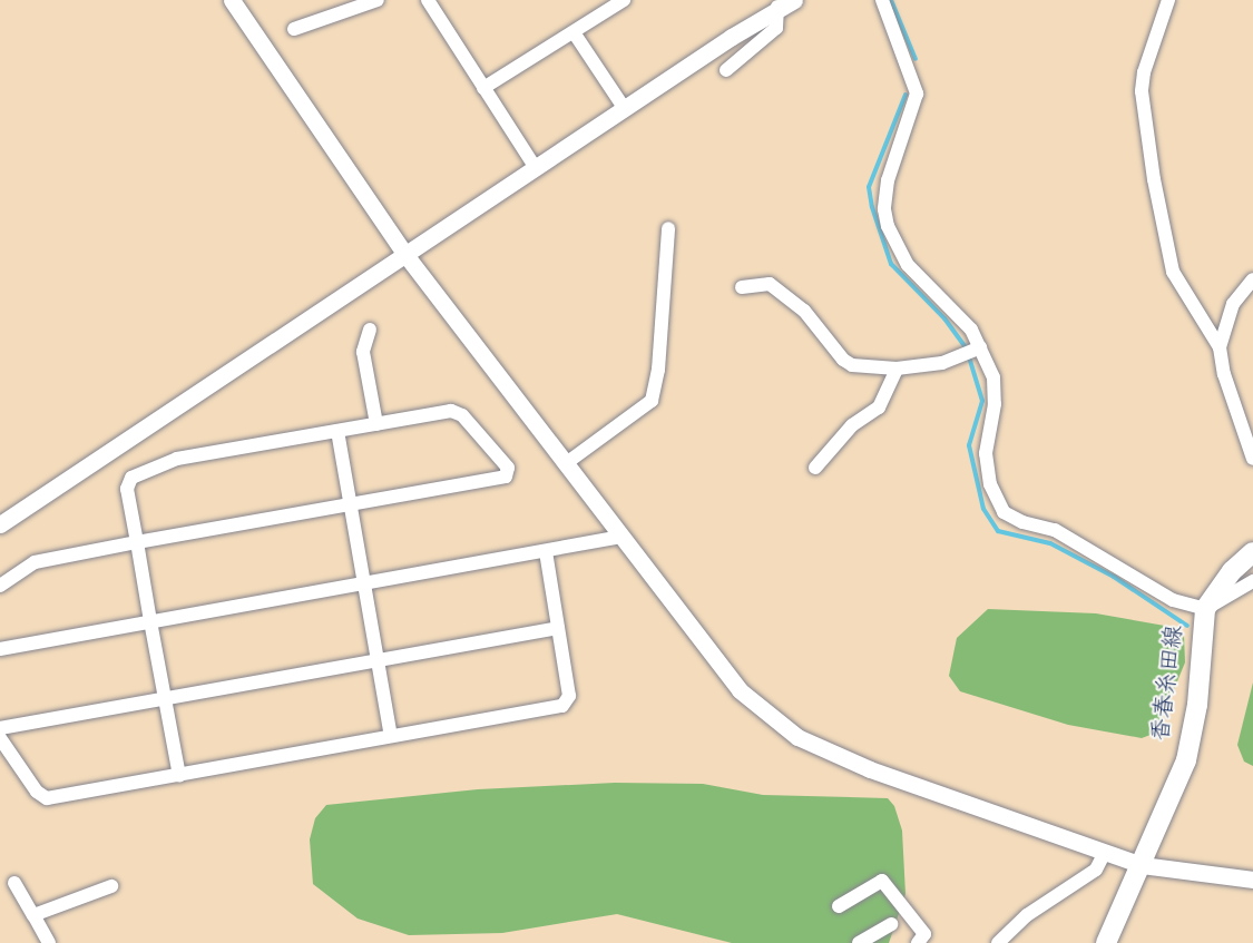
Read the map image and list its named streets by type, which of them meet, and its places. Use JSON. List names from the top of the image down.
{
  "streets": {
    "main road": ["香春糸田線"]
  }
}
